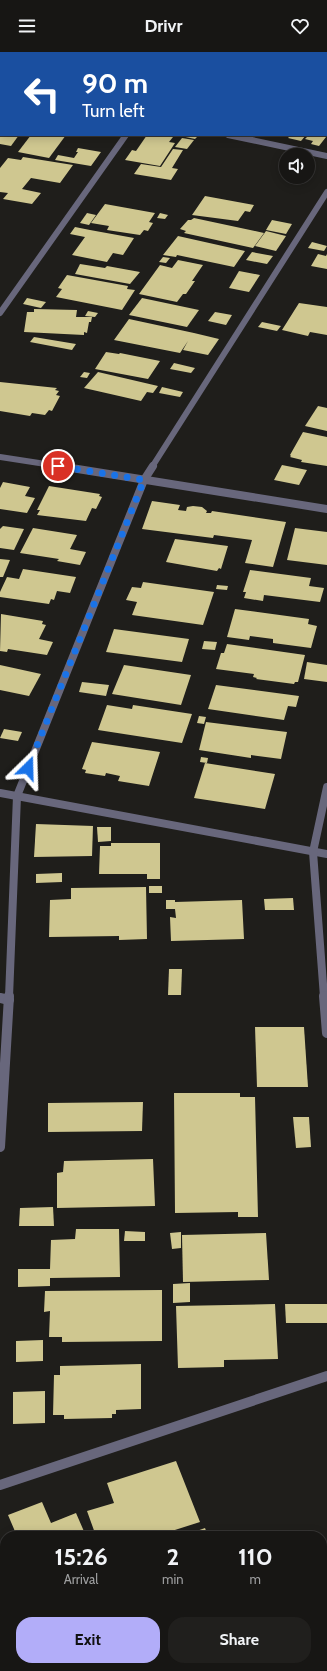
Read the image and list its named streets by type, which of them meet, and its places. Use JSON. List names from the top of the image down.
{
  "page": {
    "header": "Drivr",
    "turn": ["90 m", "Turn left"],
    "eta": [
      "15:26",
      "Arrival",
      "2",
      "min",
      "110",
      "m"
    ],
    "buttons": ["Exit", "Share"]
  }
}
